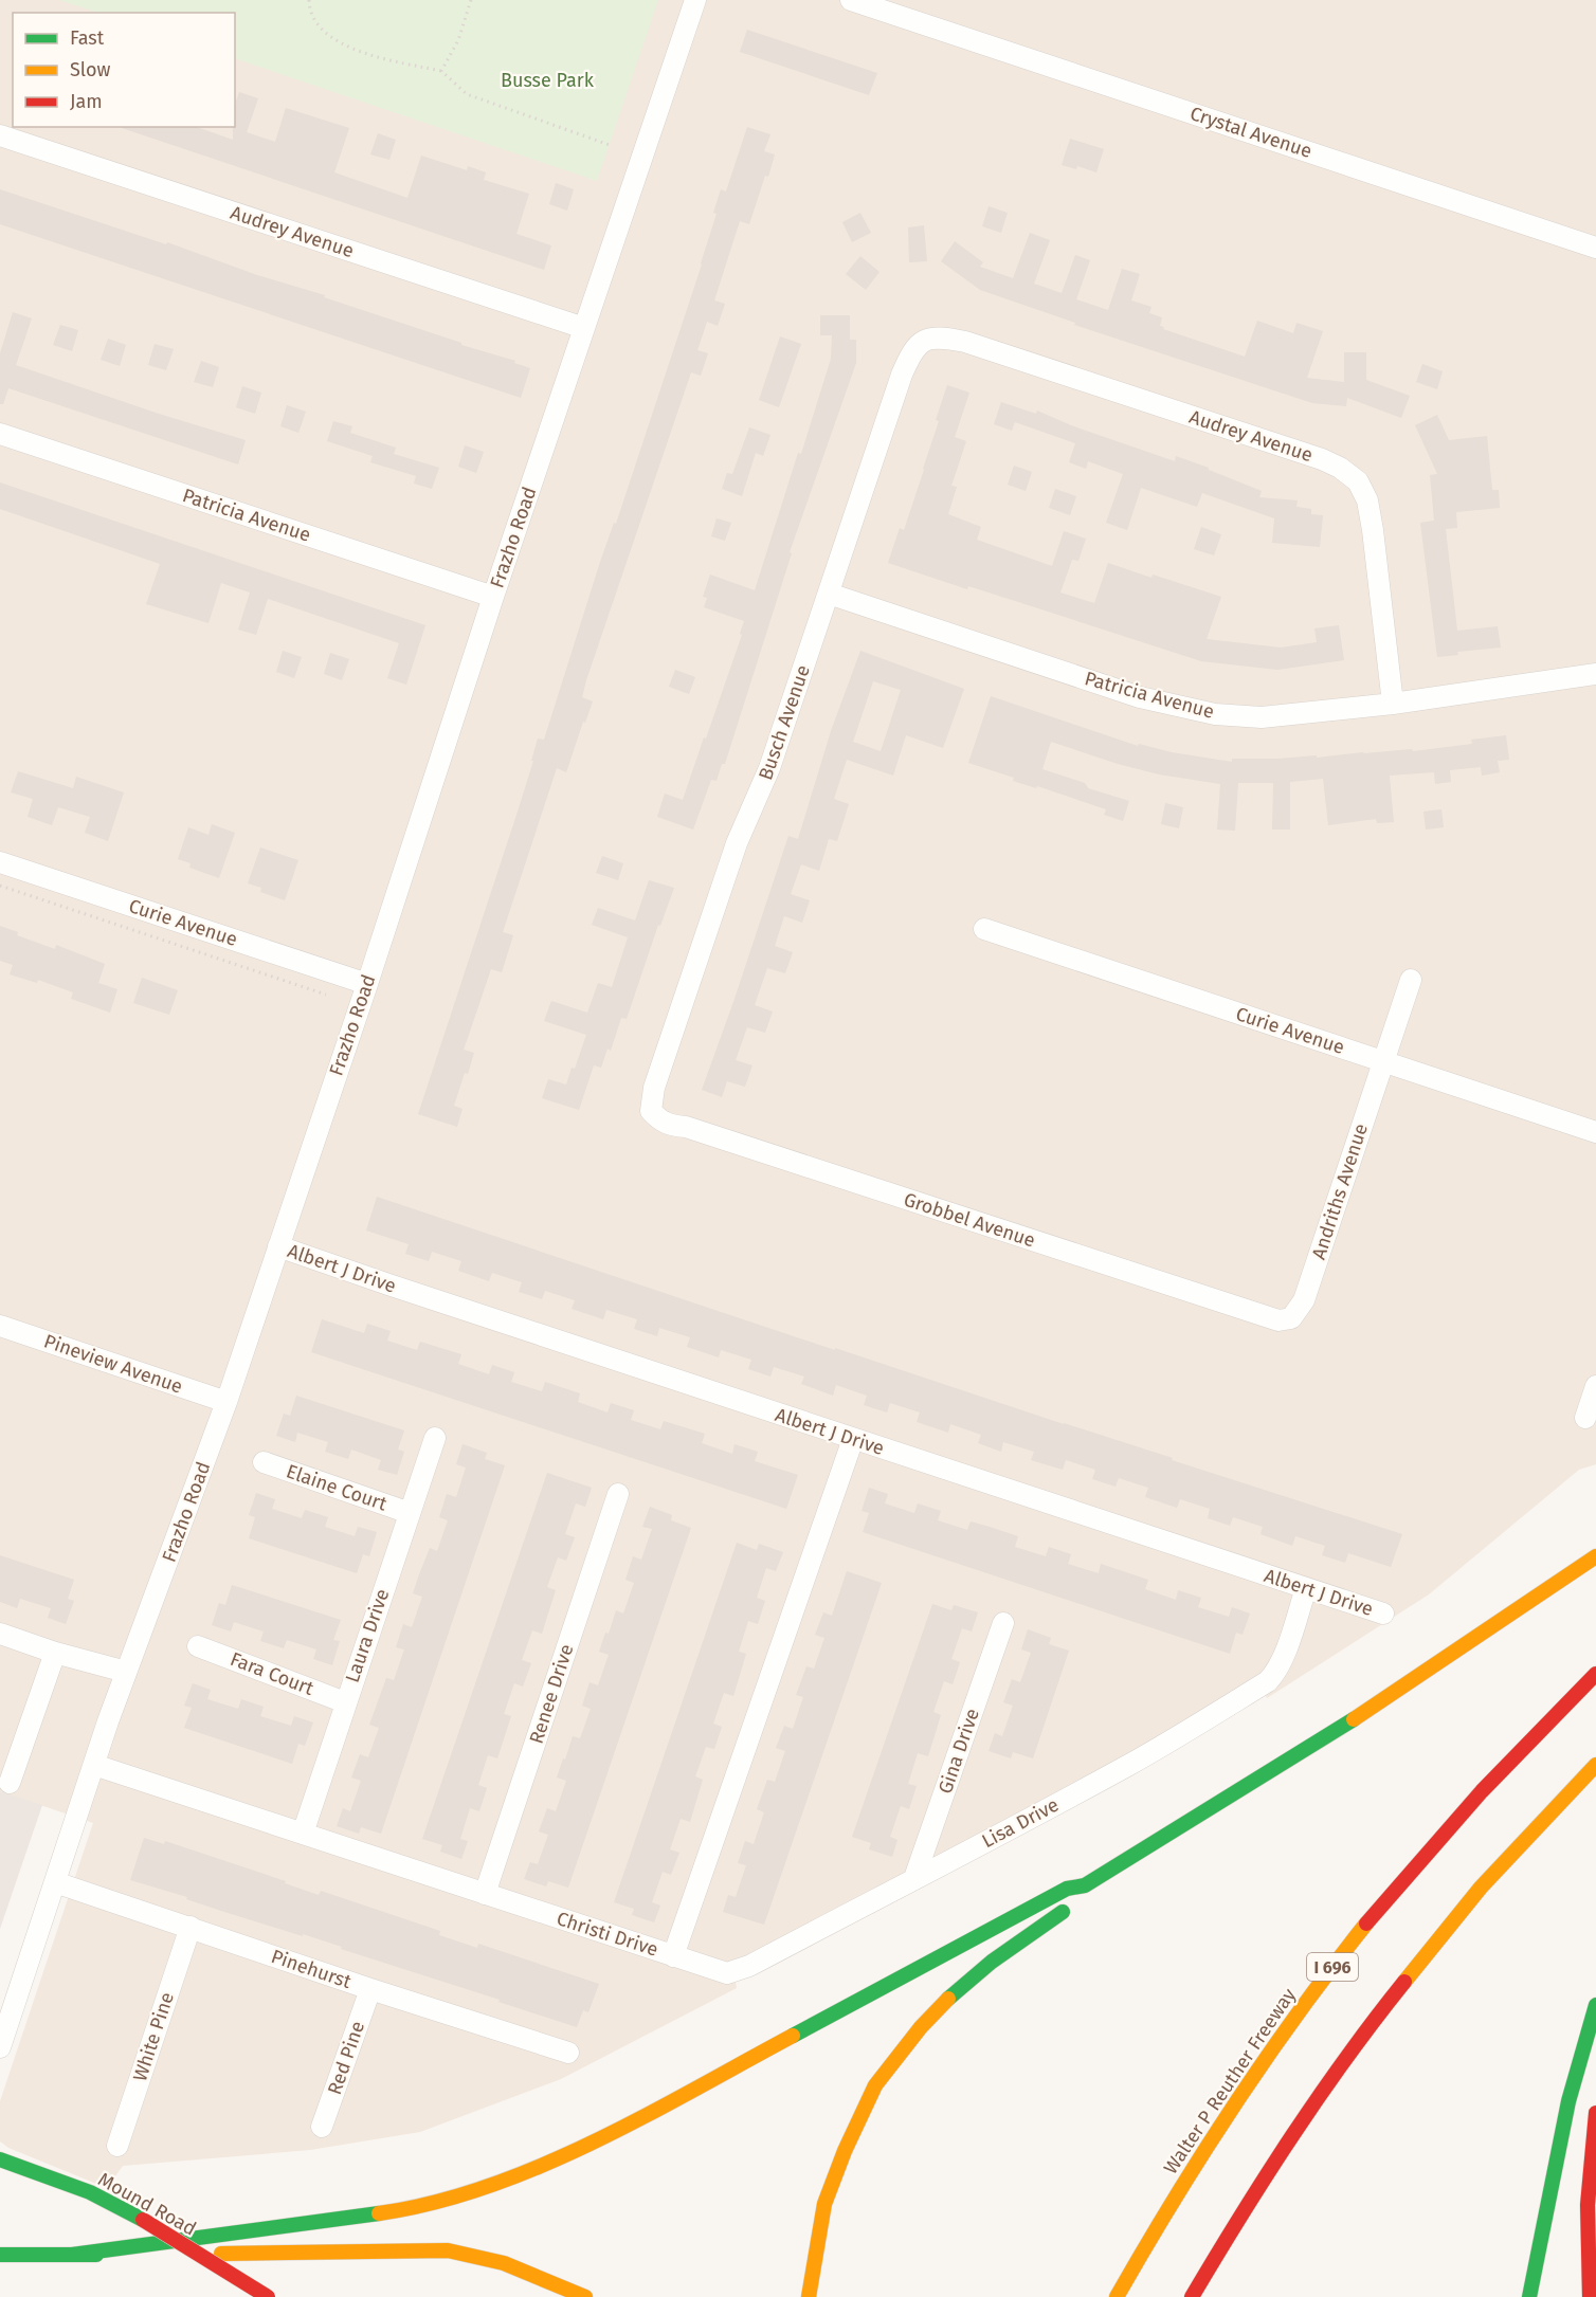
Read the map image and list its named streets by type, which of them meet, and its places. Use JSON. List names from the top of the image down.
{
  "streets": {
    "main road": ["I 696", "Walter P Reuther Freeway", "Mound Road"],
    "street": [
      "Crystal Avenue",
      "Audrey Avenue",
      "Patricia Avenue",
      "Frazho Road",
      "Busch Avenue",
      "Curie Avenue",
      "Andriths Avenue",
      "Grobbel Avenue",
      "Albert J Drive",
      "Pineview Avenue",
      "Elaine Court",
      "Laura Drive",
      "Fara Court",
      "Renee Drive",
      "Gina Drive",
      "Lisa Drive",
      "Christi Drive",
      "Pinehurst",
      "White Pine",
      "Red Pine"
    ]
  },
  "crossings": [
    ["Audrey Avenue", "Patricia Avenue"],
    ["Audrey Avenue", "Frazho Road"],
    ["Audrey Avenue", "Busch Avenue"],
    ["Patricia Avenue", "Frazho Road"],
    ["Patricia Avenue", "Busch Avenue"],
    ["Frazho Road", "Curie Avenue"],
    ["Frazho Road", "Albert J Drive"],
    ["Frazho Road", "Pineview Avenue"],
    ["Frazho Road", "Christi Drive"],
    ["Frazho Road", "Pinehurst"],
    ["Busch Avenue", "Grobbel Avenue"],
    ["Curie Avenue", "Andriths Avenue"],
    ["Andriths Avenue", "Grobbel Avenue"],
    ["Albert J Drive", "Lisa Drive"],
    ["Albert J Drive", "Christi Drive"],
    ["Elaine Court", "Laura Drive"],
    ["Laura Drive", "Fara Court"],
    ["Laura Drive", "Christi Drive"],
    ["Renee Drive", "Christi Drive"],
    ["Gina Drive", "Lisa Drive"],
    ["Lisa Drive", "Christi Drive"],
    ["Pinehurst", "White Pine"],
    ["Pinehurst", "Red Pine"]
  ],
  "parks": ["Busse Park"],
  "legend": ["Fast", "Slow", "Jam"]
}
